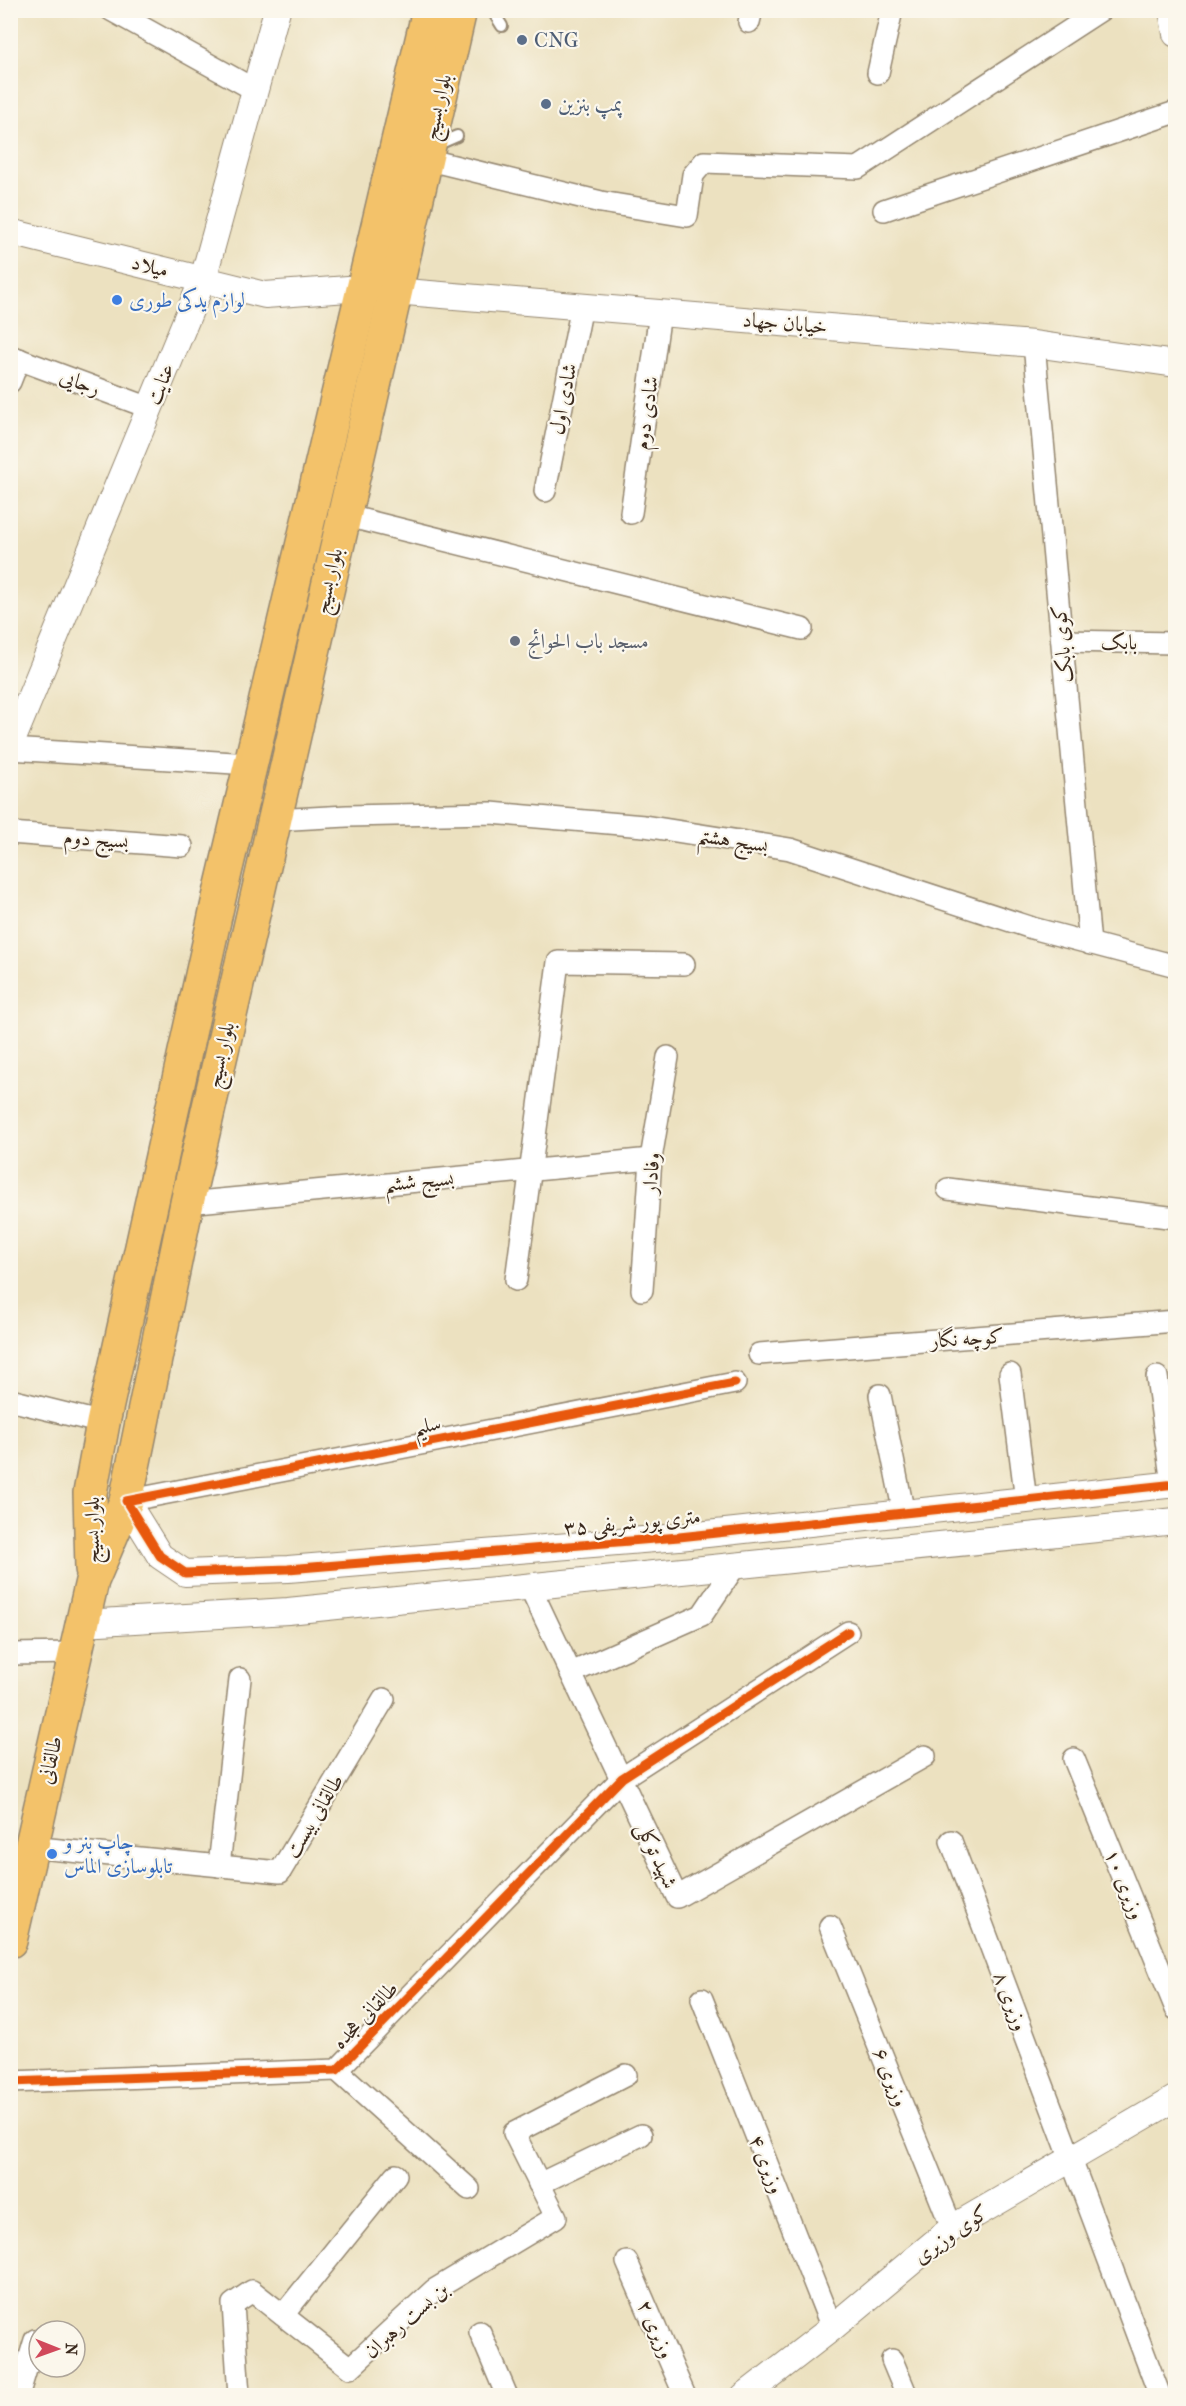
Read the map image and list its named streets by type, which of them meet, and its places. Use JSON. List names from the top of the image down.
{
  "streets": {
    "main road": ["بلوار بسیج", "طالقانی"],
    "street": [
      "میلاد",
      "خیابان جهاد",
      "رجایی",
      "عنایت",
      "شادی اول",
      "شادی دوم",
      "بابک",
      "کوی بابک",
      "بسيج دوم",
      "بسیج هشتم",
      "وفادار",
      "بسیج ششم",
      "کوچه نگار",
      "سلیم",
      "۳۵ متری پور شریفی",
      "طالقانی بیست",
      "شهید توکلی",
      "وزیری ۱۰",
      "وزیری ۸",
      "طالقانی هجده",
      "وزیری ۶",
      "وزیری ۴",
      "کوی وزیری",
      "بن بست رهبران",
      "وزیری ۲"
    ]
  },
  "crossings": [
    ["بلوار بسیج", "میلاد"],
    ["بلوار بسیج", "خیابان جهاد"],
    ["بلوار بسیج", "بسیج هشتم"],
    ["بلوار بسیج", "بسیج ششم"],
    ["بلوار بسیج", "سلیم"],
    ["بلوار بسیج", "۳۵ متری پور شریفی"],
    ["بلوار بسیج", "طالقانی"],
    ["میلاد", "عنایت"],
    ["خیابان جهاد", "شادی اول"],
    ["خیابان جهاد", "شادی دوم"],
    ["خیابان جهاد", "کوی بابک"],
    ["رجایی", "عنایت"],
    ["بابک", "کوی بابک"],
    ["کوی بابک", "بسیج هشتم"],
    ["وفادار", "بسیج ششم"],
    ["سلیم", "۳۵ متری پور شریفی"],
    ["طالقانی", "طالقانی بیست"],
    ["شهید توکلی", "طالقانی هجده"],
    ["وزیری ۸", "کوی وزیری"],
    ["وزیری ۶", "کوی وزیری"],
    ["وزیری ۴", "کوی وزیری"]
  ],
  "places": [
    "CNG",
    "پمپ بنزین",
    "لوازم یدکی طوری",
    "مسجد باب الحوائج",
    "چاپ بنر و تابلوسازی الماس"
  ],
  "north": "right"
}
